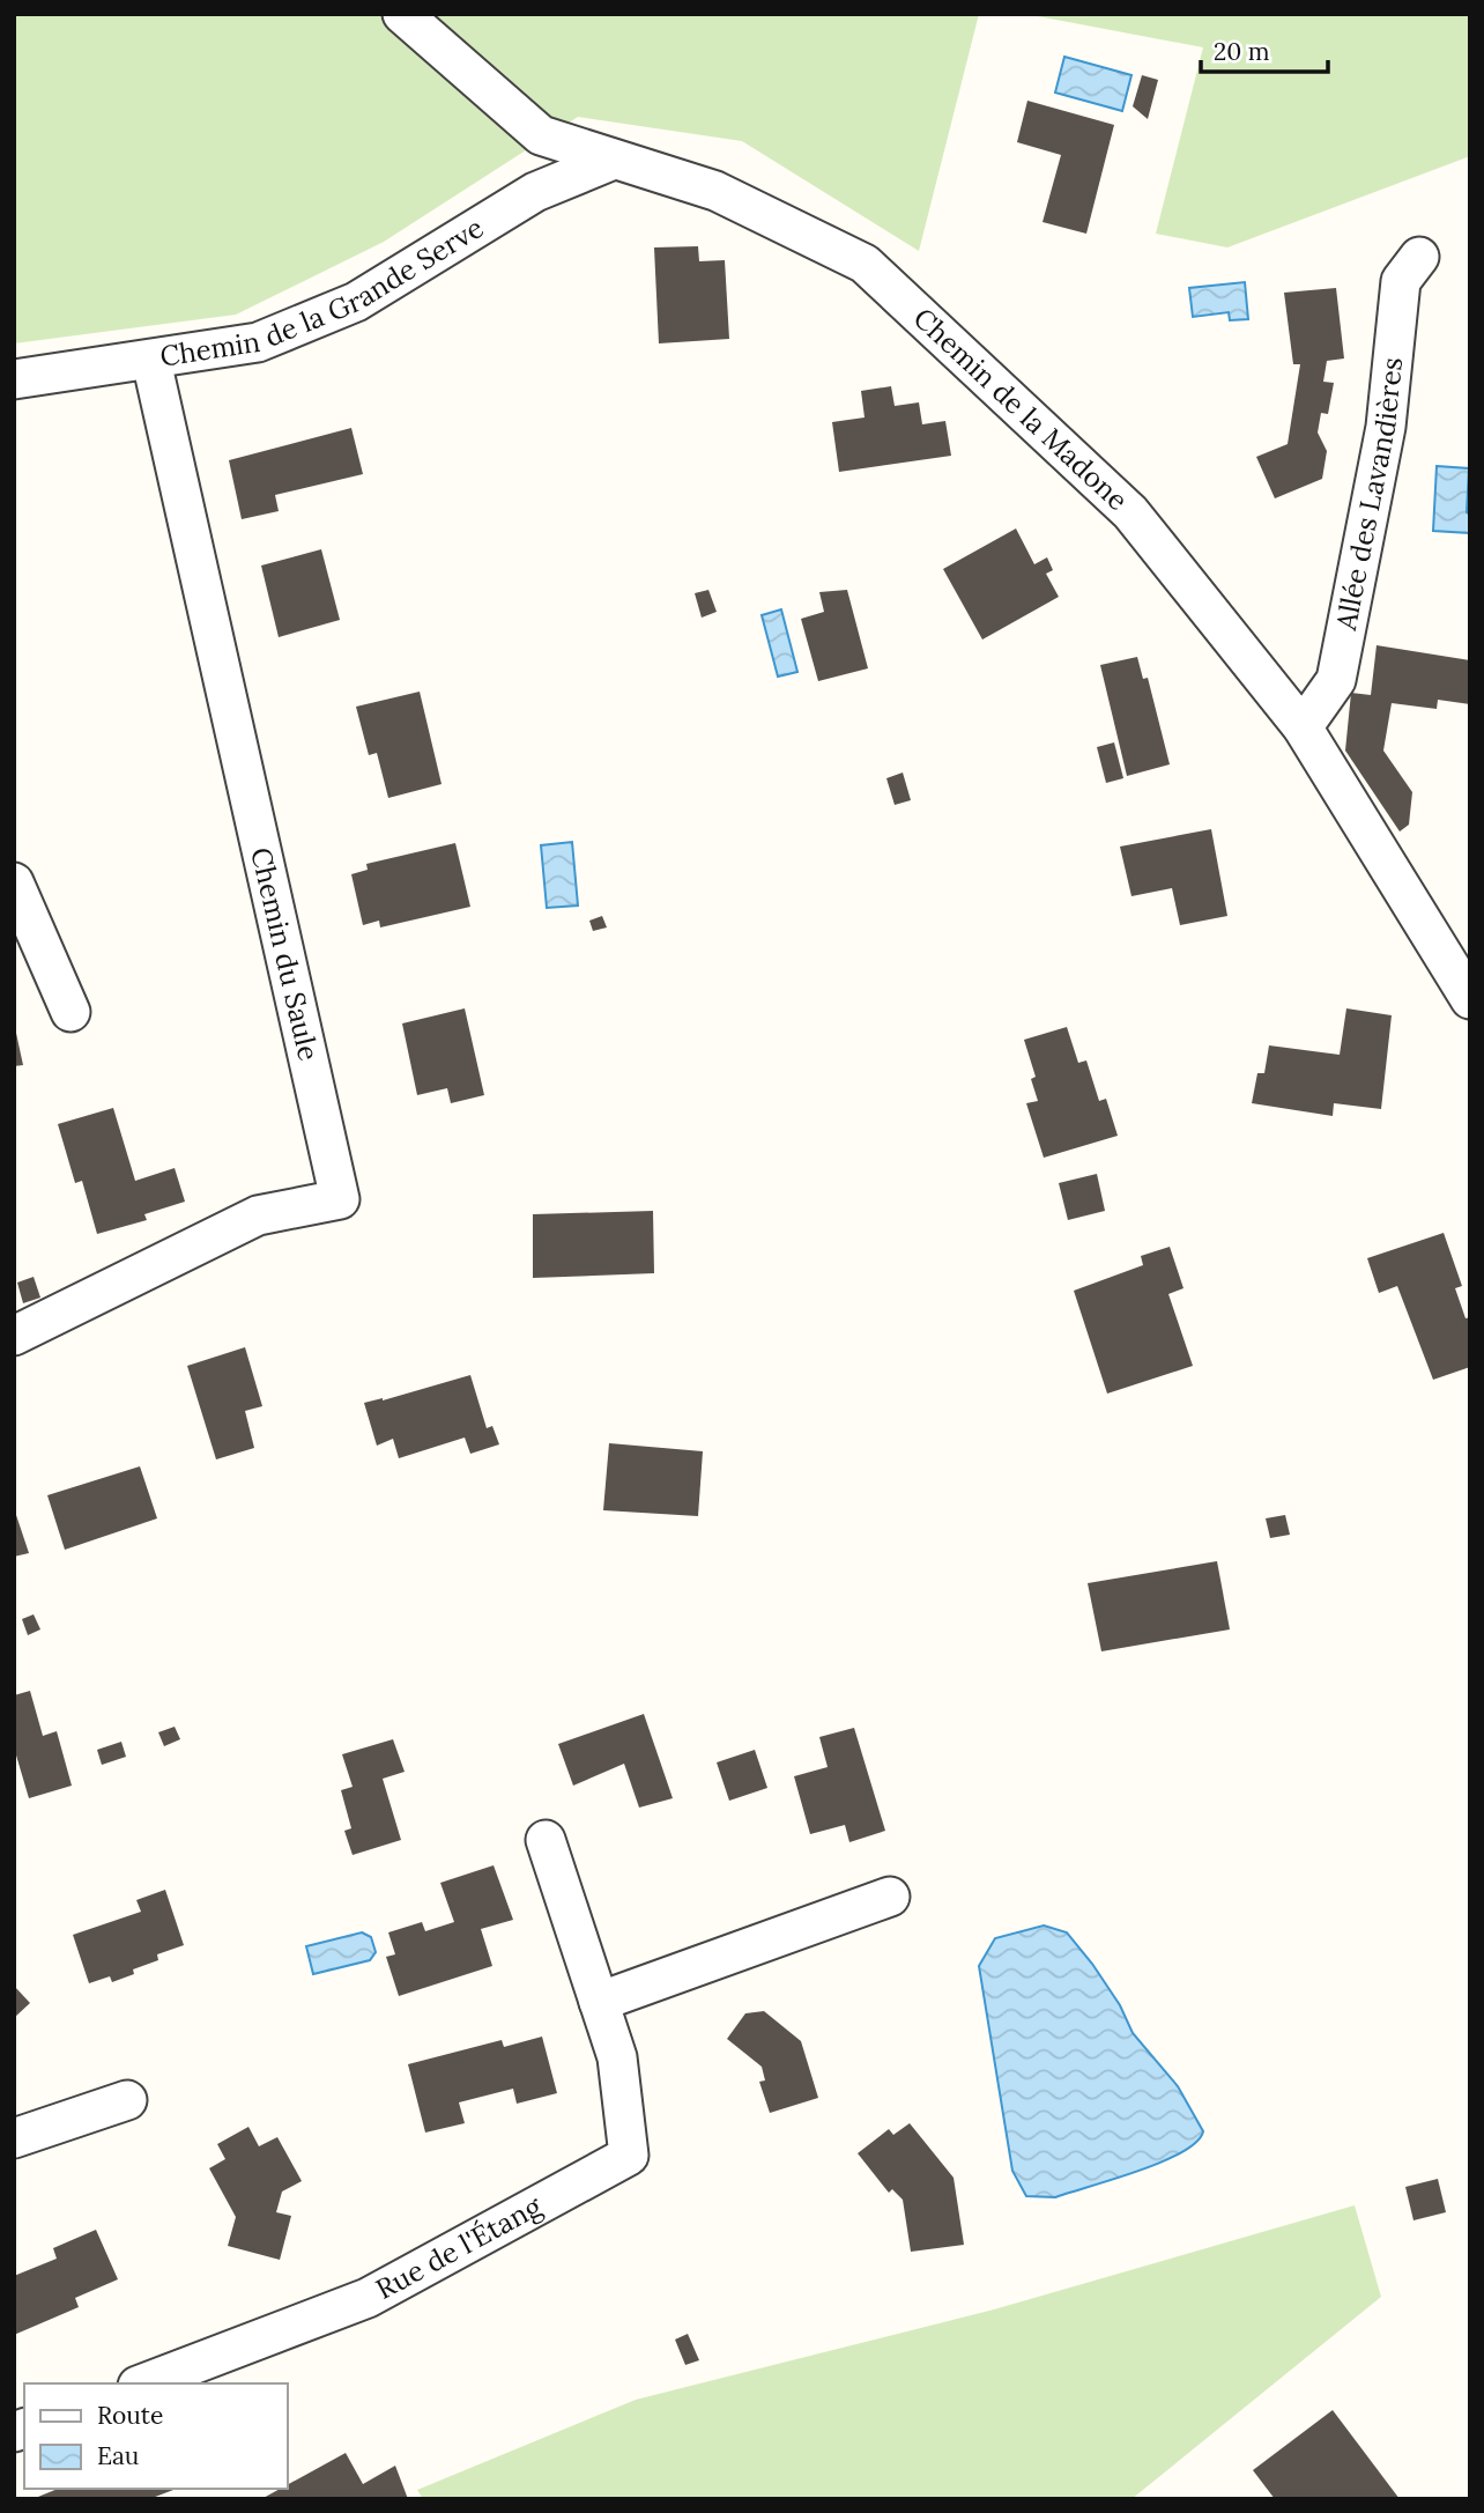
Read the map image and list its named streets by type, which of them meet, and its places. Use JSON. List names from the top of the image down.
{
  "streets": {
    "street": [
      "Chemin de la Grande Serve",
      "Chemin de la Madone",
      "Allée des Lavandières",
      "Chemin du Saule",
      "Rue de l'Étang"
    ]
  },
  "crossings": [
    ["Chemin de la Grande Serve", "Chemin de la Madone"],
    ["Chemin de la Grande Serve", "Chemin du Saule"],
    ["Chemin de la Madone", "Allée des Lavandières"]
  ],
  "legend": ["Route", "Eau"],
  "scale_bar": "20 m"
}
